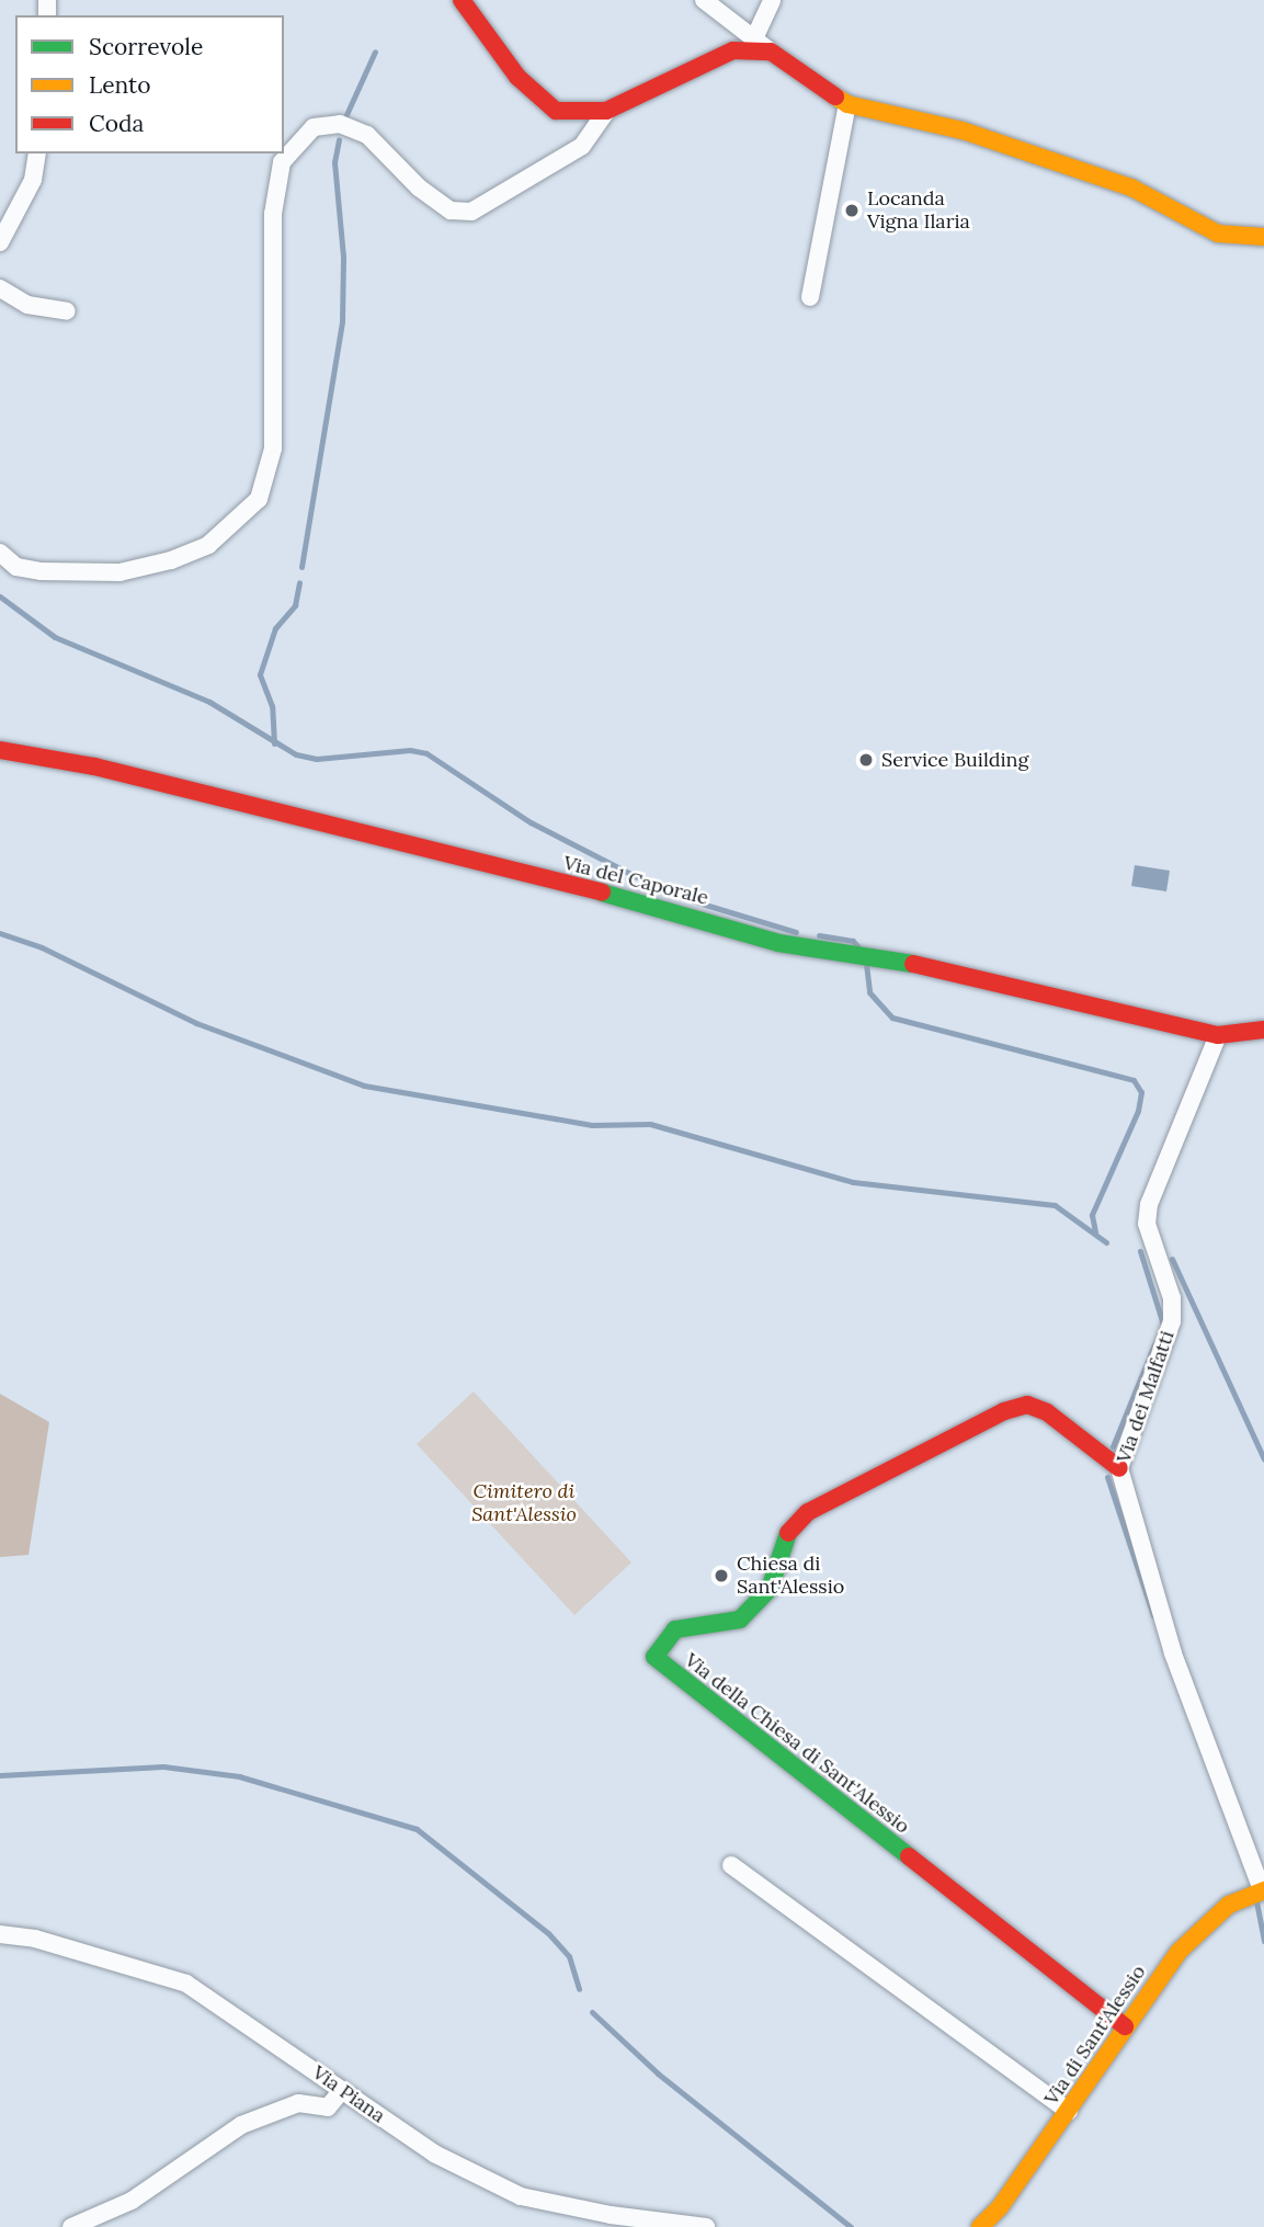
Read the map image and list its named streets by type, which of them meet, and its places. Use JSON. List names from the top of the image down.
{
  "streets": {
    "street": [
      "Via del Caporale",
      "Via dei Malfatti",
      "Via della Chiesa di Sant'Alessio",
      "Via di Sant'Alessio",
      "Via Piana"
    ]
  },
  "crossings": [
    ["Via del Caporale", "Via dei Malfatti"],
    ["Via dei Malfatti", "Via della Chiesa di Sant'Alessio"],
    ["Via dei Malfatti", "Via di Sant'Alessio"],
    ["Via della Chiesa di Sant'Alessio", "Via di Sant'Alessio"]
  ],
  "parks": ["Cimitero di Sant'Alessio"],
  "places": ["Locanda Vigna Ilaria", "Service Building", "Chiesa di Sant'Alessio"],
  "legend": ["Scorrevole", "Lento", "Coda"]
}
